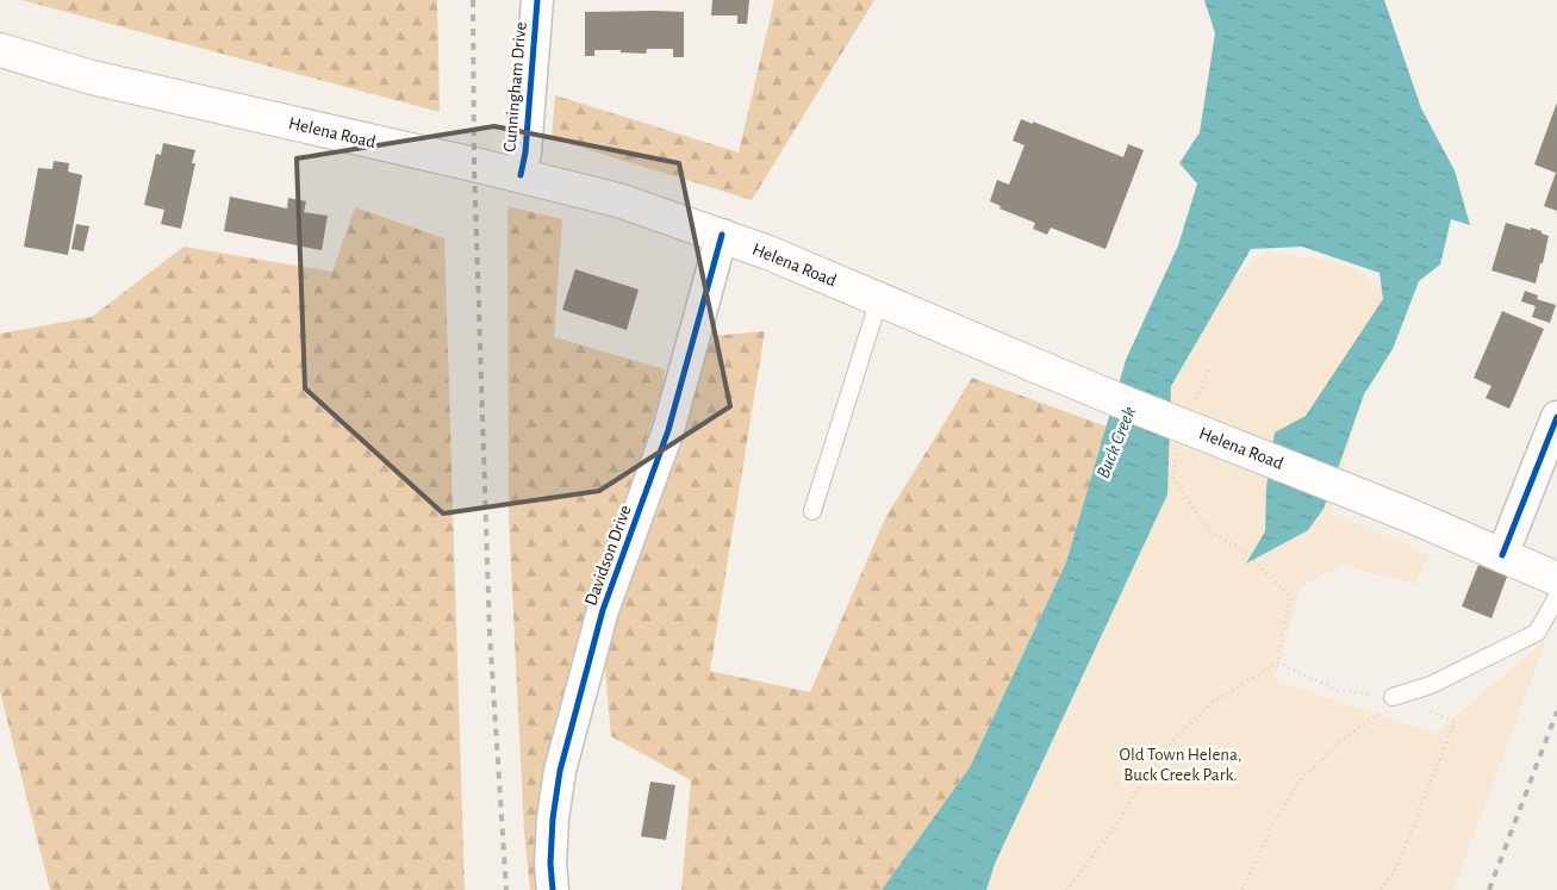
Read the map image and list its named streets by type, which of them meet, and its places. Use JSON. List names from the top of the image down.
{
  "streets": {
    "main road": ["Helena Road"],
    "street": ["Cunningham Drive", "Davidson Drive"]
  },
  "crossings": [
    ["Cunningham Drive", "Helena Road"],
    ["Helena Road", "Davidson Drive"]
  ],
  "water": ["Buck Creek"],
  "parks": ["Old Town Helena, Buck Creek Park."]
}
